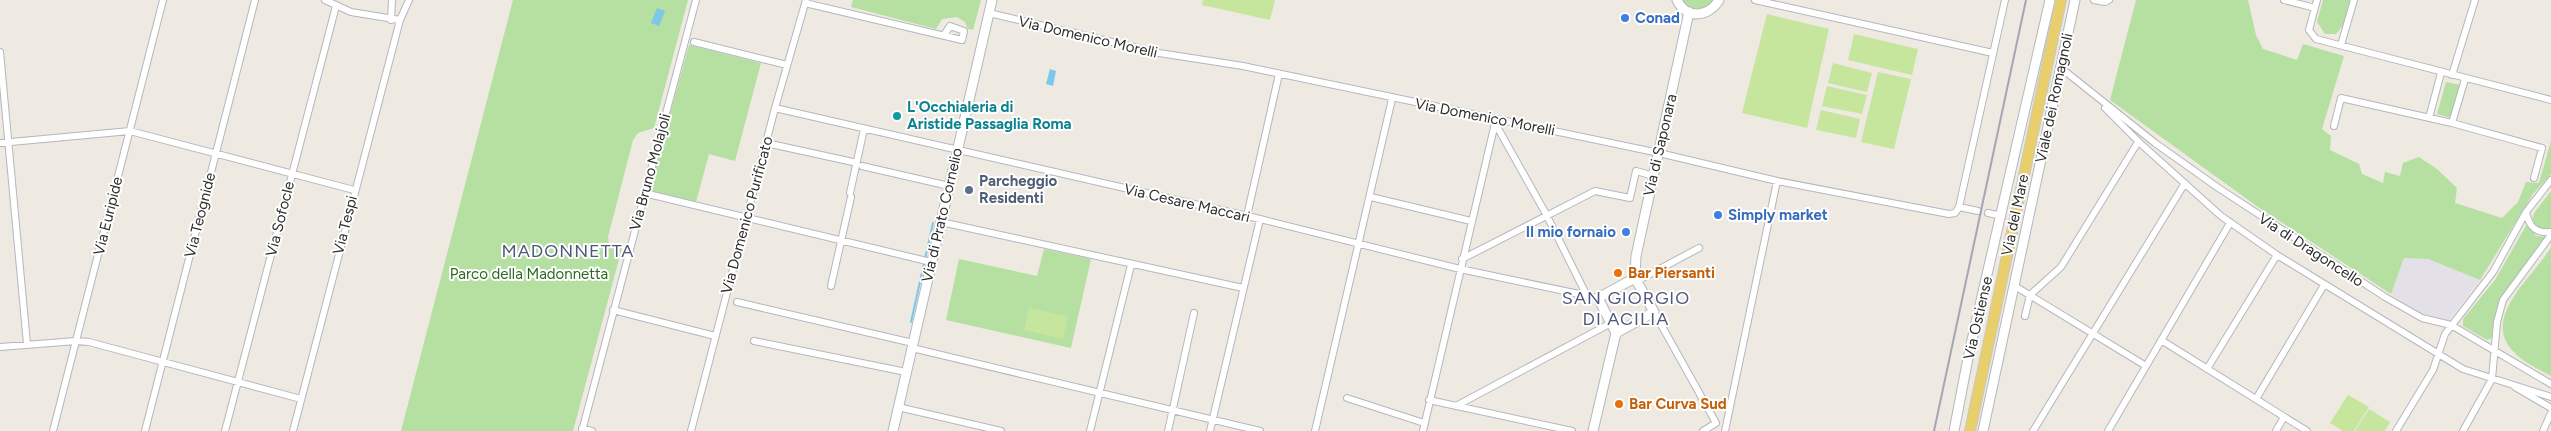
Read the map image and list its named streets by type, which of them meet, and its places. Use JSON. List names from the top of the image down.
{
  "streets": {
    "main road": ["Via del Mare"],
    "street": [
      "Via Domenico Morelli",
      "Viale dei Romagnoli",
      "Via di Saponara",
      "Via Bruno Molajoli",
      "Via Cesare Maccari",
      "Via Teognide",
      "Via Domenico Purificato",
      "Via di Prato Cornelio",
      "Via Euripide",
      "Via Sofocle",
      "Via Tespi",
      "Via di Dragoncello",
      "Via Ostiense"
    ]
  },
  "crossings": [
    ["Via Domenico Morelli", "Via di Saponara"],
    ["Via Domenico Morelli", "Via di Prato Cornelio"],
    ["Viale dei Romagnoli", "Via di Dragoncello"],
    ["Via Cesare Maccari", "Via Domenico Purificato"],
    ["Via Cesare Maccari", "Via di Prato Cornelio"]
  ],
  "districts": ["MADONNETTA", "SAN GIORGIO DI ACILIA"],
  "parks": ["Parco della Madonnetta"],
  "places": [
    "Conad",
    "L'Occhialeria di Aristide Passaglia Roma",
    "Parcheggio Residenti",
    "Simply market",
    "Il mio fornaio",
    "Bar Piersanti",
    "Bar Curva Sud"
  ]
}
